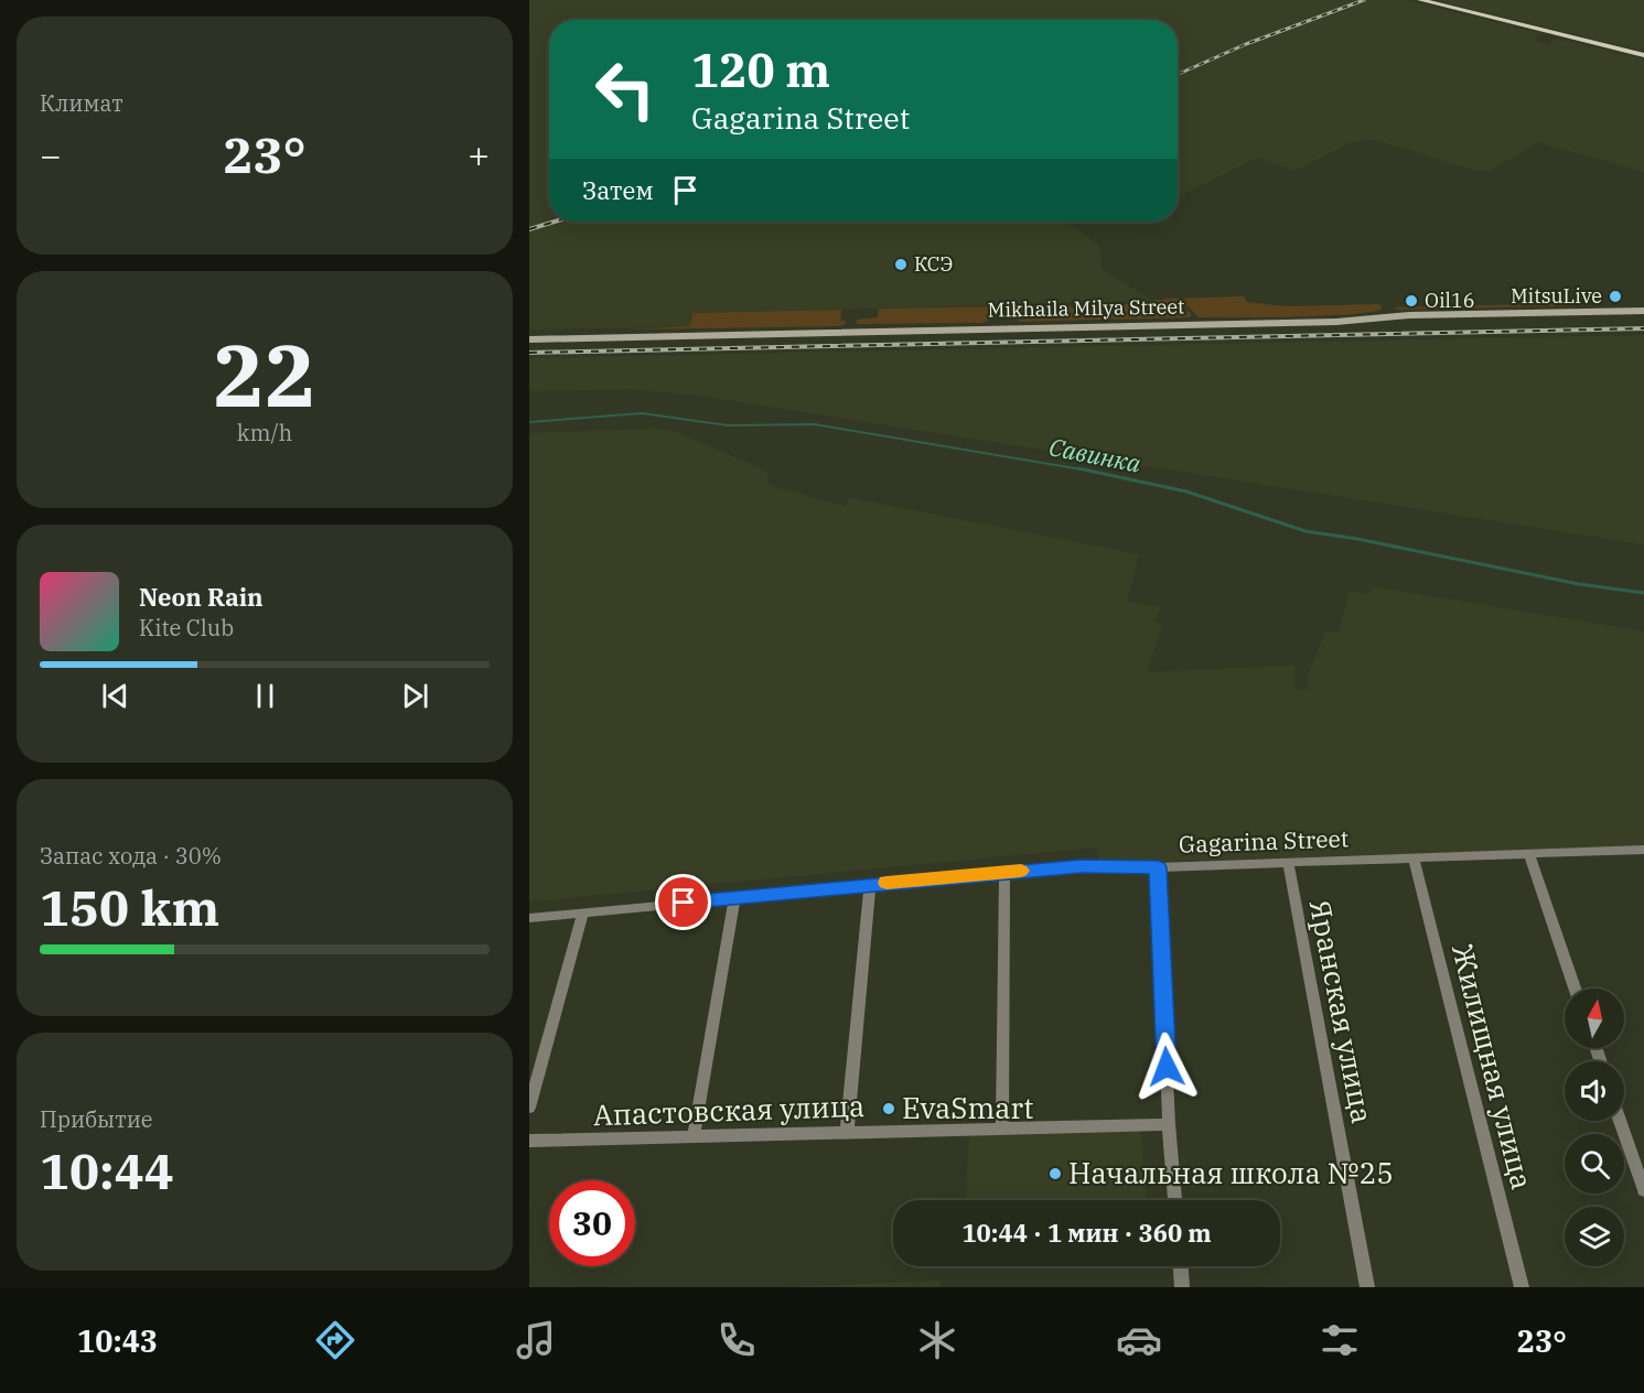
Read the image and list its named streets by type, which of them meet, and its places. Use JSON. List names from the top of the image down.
{
  "streets": {
    "main road": ["Mikhaila Milya Street"],
    "street": [
      "Gagarina Street",
      "Яранская улица",
      "Жилищная улица",
      "Апастовская улица"
    ]
  },
  "crossings": [
    ["Gagarina Street", "Яранская улица"],
    ["Gagarina Street", "Жилищная улица"]
  ],
  "water": ["Савинка"],
  "places": [
    "КСЭ",
    "МitsuLive",
    "Oil16",
    "EvaSmart",
    "Начальная школа №25"
  ],
  "north": "top",
  "page": {
    "tile": [
      "Климат",
      ["22", "km/h"],
      ["Запас хода · 30%", "150 km"],
      ["Прибытие", "10:44"]
    ],
    "turn": ["120 m", "Gagarina Street"],
    "heat": ["−", "23°", "+"],
    "then": "Затем",
    "song": ["Neon Rain", "Kite Club"],
    "limit": "30",
    "trip": "10:44 · 1 мин · 360 m",
    "tabs": ["10:43", "23°"]
  }
}
